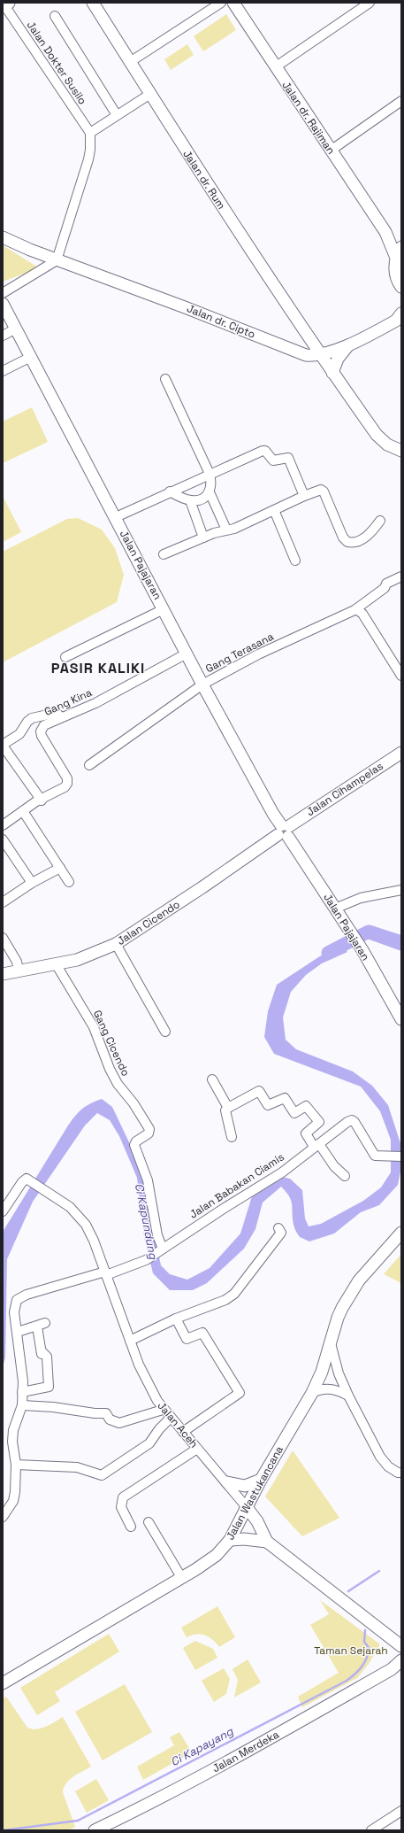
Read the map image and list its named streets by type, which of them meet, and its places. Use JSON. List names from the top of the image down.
{
  "streets": {
    "main road": [
      "Jalan dr. Rajiman",
      "Jalan dr. Rum",
      "Jalan dr. Cipto",
      "Jalan Pajajaran",
      "Jalan Cihampelas",
      "Jalan Cicendo",
      "Jalan Aceh",
      "Jalan Wastukancana",
      "Jalan Merdeka"
    ],
    "street": [
      "Jalan Dokter Susilo",
      "Gang Terasana",
      "Gang Kina",
      "Gang Cicendo",
      "Jalan Babakan Ciamis"
    ]
  },
  "crossings": [
    ["Jalan dr. Rum", "Jalan dr. Cipto"],
    ["Jalan Pajajaran", "Gang Terasana"],
    ["Jalan Pajajaran", "Gang Kina"],
    ["Jalan Pajajaran", "Jalan Cihampelas"],
    ["Jalan Pajajaran", "Jalan Cicendo"],
    ["Jalan Cihampelas", "Jalan Cicendo"],
    ["Jalan Cicendo", "Gang Cicendo"],
    ["Gang Cicendo", "Jalan Babakan Ciamis"],
    ["Jalan Babakan Ciamis", "Jalan Aceh"],
    ["Jalan Aceh", "Jalan Wastukancana"]
  ],
  "districts": ["PASIR KALIKI"],
  "water": ["Ci Kapundung", "Ci Kapayang"],
  "parks": ["Taman Sejarah"]
}
